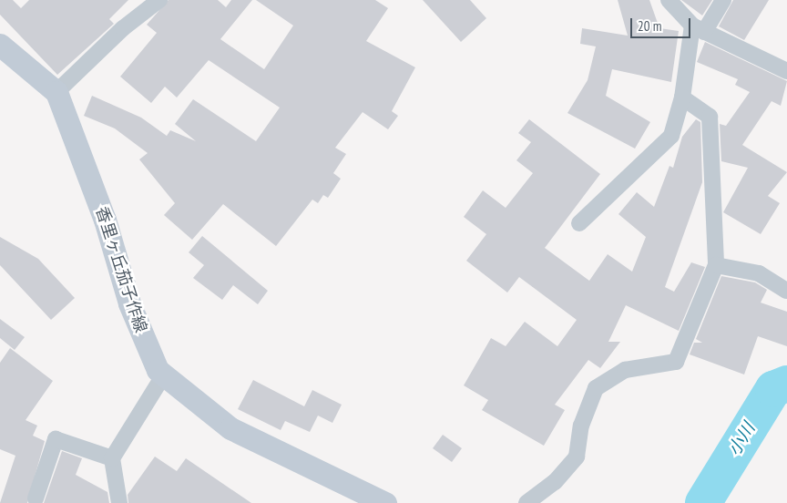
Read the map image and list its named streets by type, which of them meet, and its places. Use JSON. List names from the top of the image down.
{
  "streets": {
    "street": ["香里ヶ丘茄子作線"]
  },
  "water": ["小川"],
  "scale_bar": "20 m"
}
